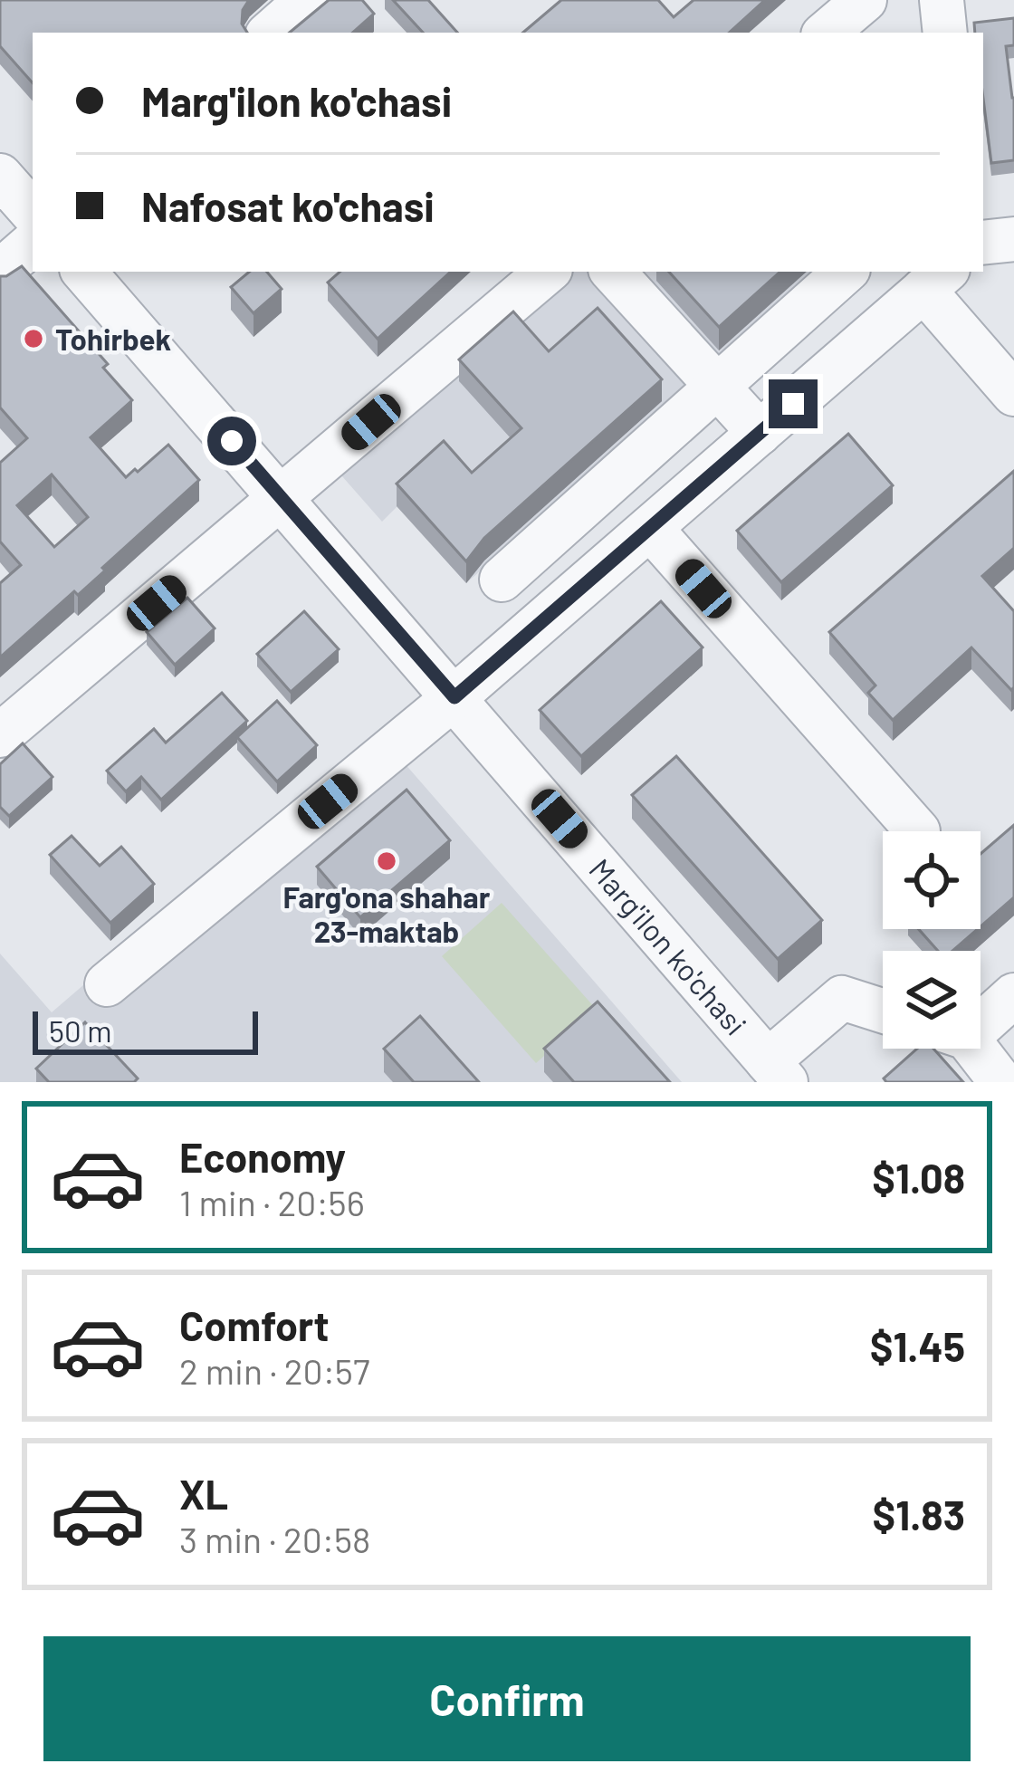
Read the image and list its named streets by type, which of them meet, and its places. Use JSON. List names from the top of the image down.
{
  "streets": {
    "street": ["Marg'ilon ko'chasi"]
  },
  "places": ["Tohirbek", "Farg'ona shahar 23-maktab"],
  "scale_bar": "50 m",
  "page": {
    "banner": ["Marg'ilon ko'chasi", "Nafosat ko'chasi"],
    "scale": "50 m",
    "list": [
      {
        "name": "Economy",
        "note": "1 min · 20:56",
        "value": "$1.08"
      },
      {
        "name": "Comfort",
        "note": "2 min · 20:57",
        "value": "$1.45"
      },
      {
        "name": "XL",
        "note": "3 min · 20:58",
        "value": "$1.83"
      }
    ],
    "buttons": "Confirm"
  }
}
